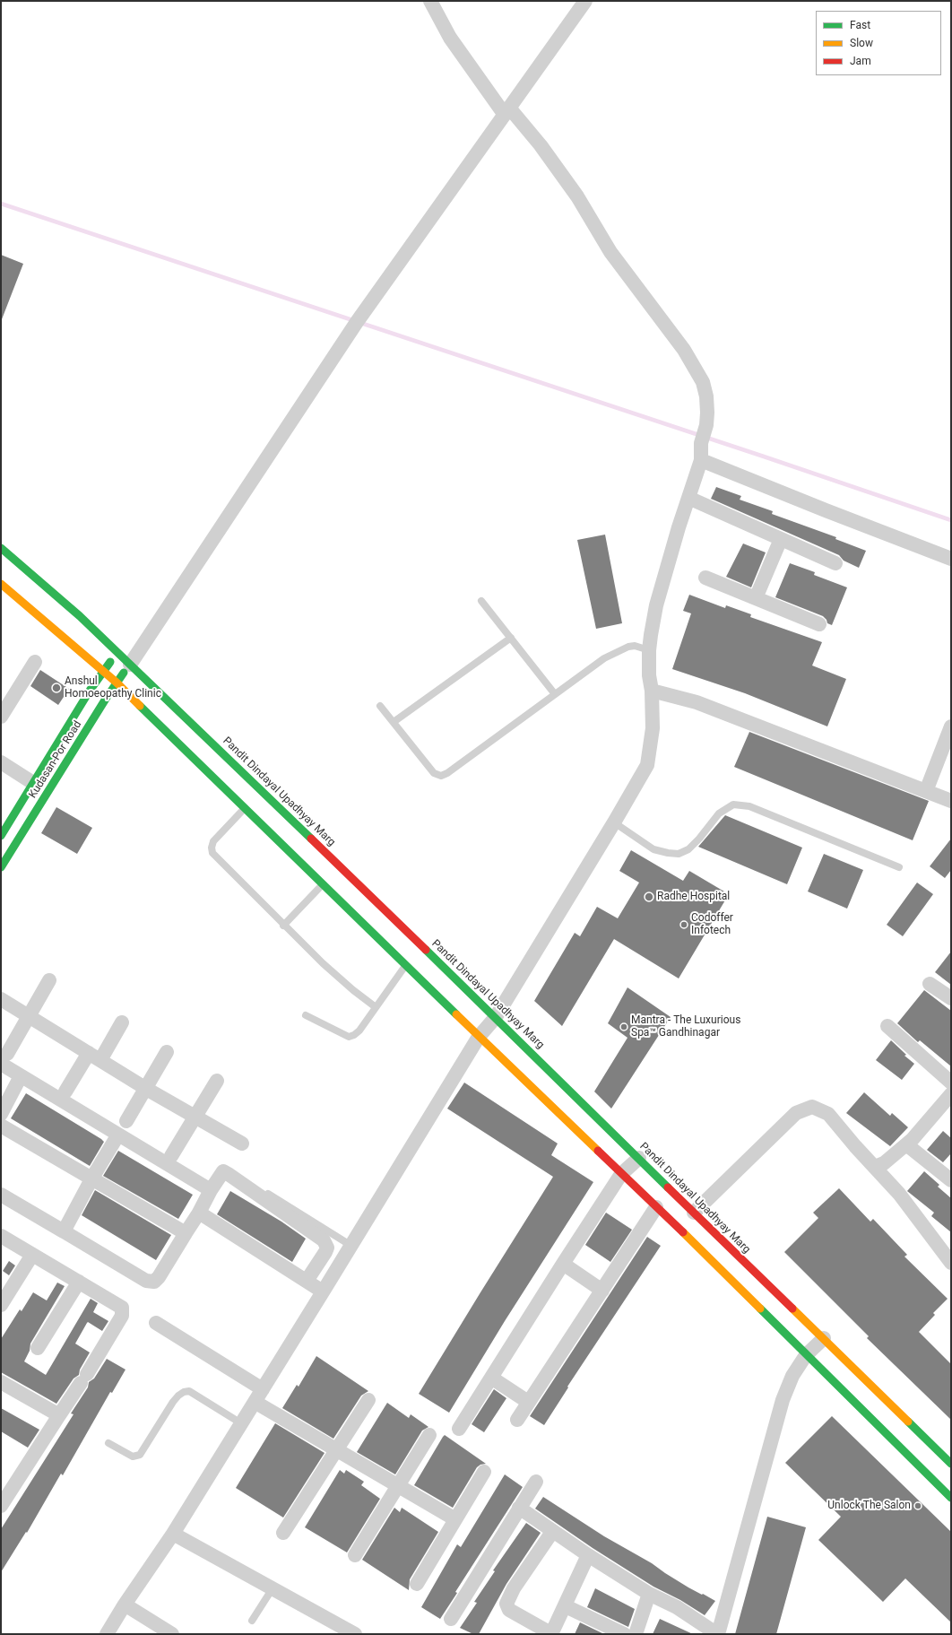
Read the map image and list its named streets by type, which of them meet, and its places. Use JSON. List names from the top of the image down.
{
  "streets": {
    "street": ["Kudasan-Por Road", "Pandit Dindayal Upadhyay Marg"]
  },
  "crossings": [
    ["Kudasan-Por Road", "Pandit Dindayal Upadhyay Marg"]
  ],
  "places": [
    "Anshul Homoeopathy Clinic",
    "Radhe Hospital",
    "Codoffer Infotech",
    "Mantra - The Luxurious Spa™ Gandhinagar",
    "Unlock The Salon"
  ],
  "legend": ["Fast", "Slow", "Jam"]
}
